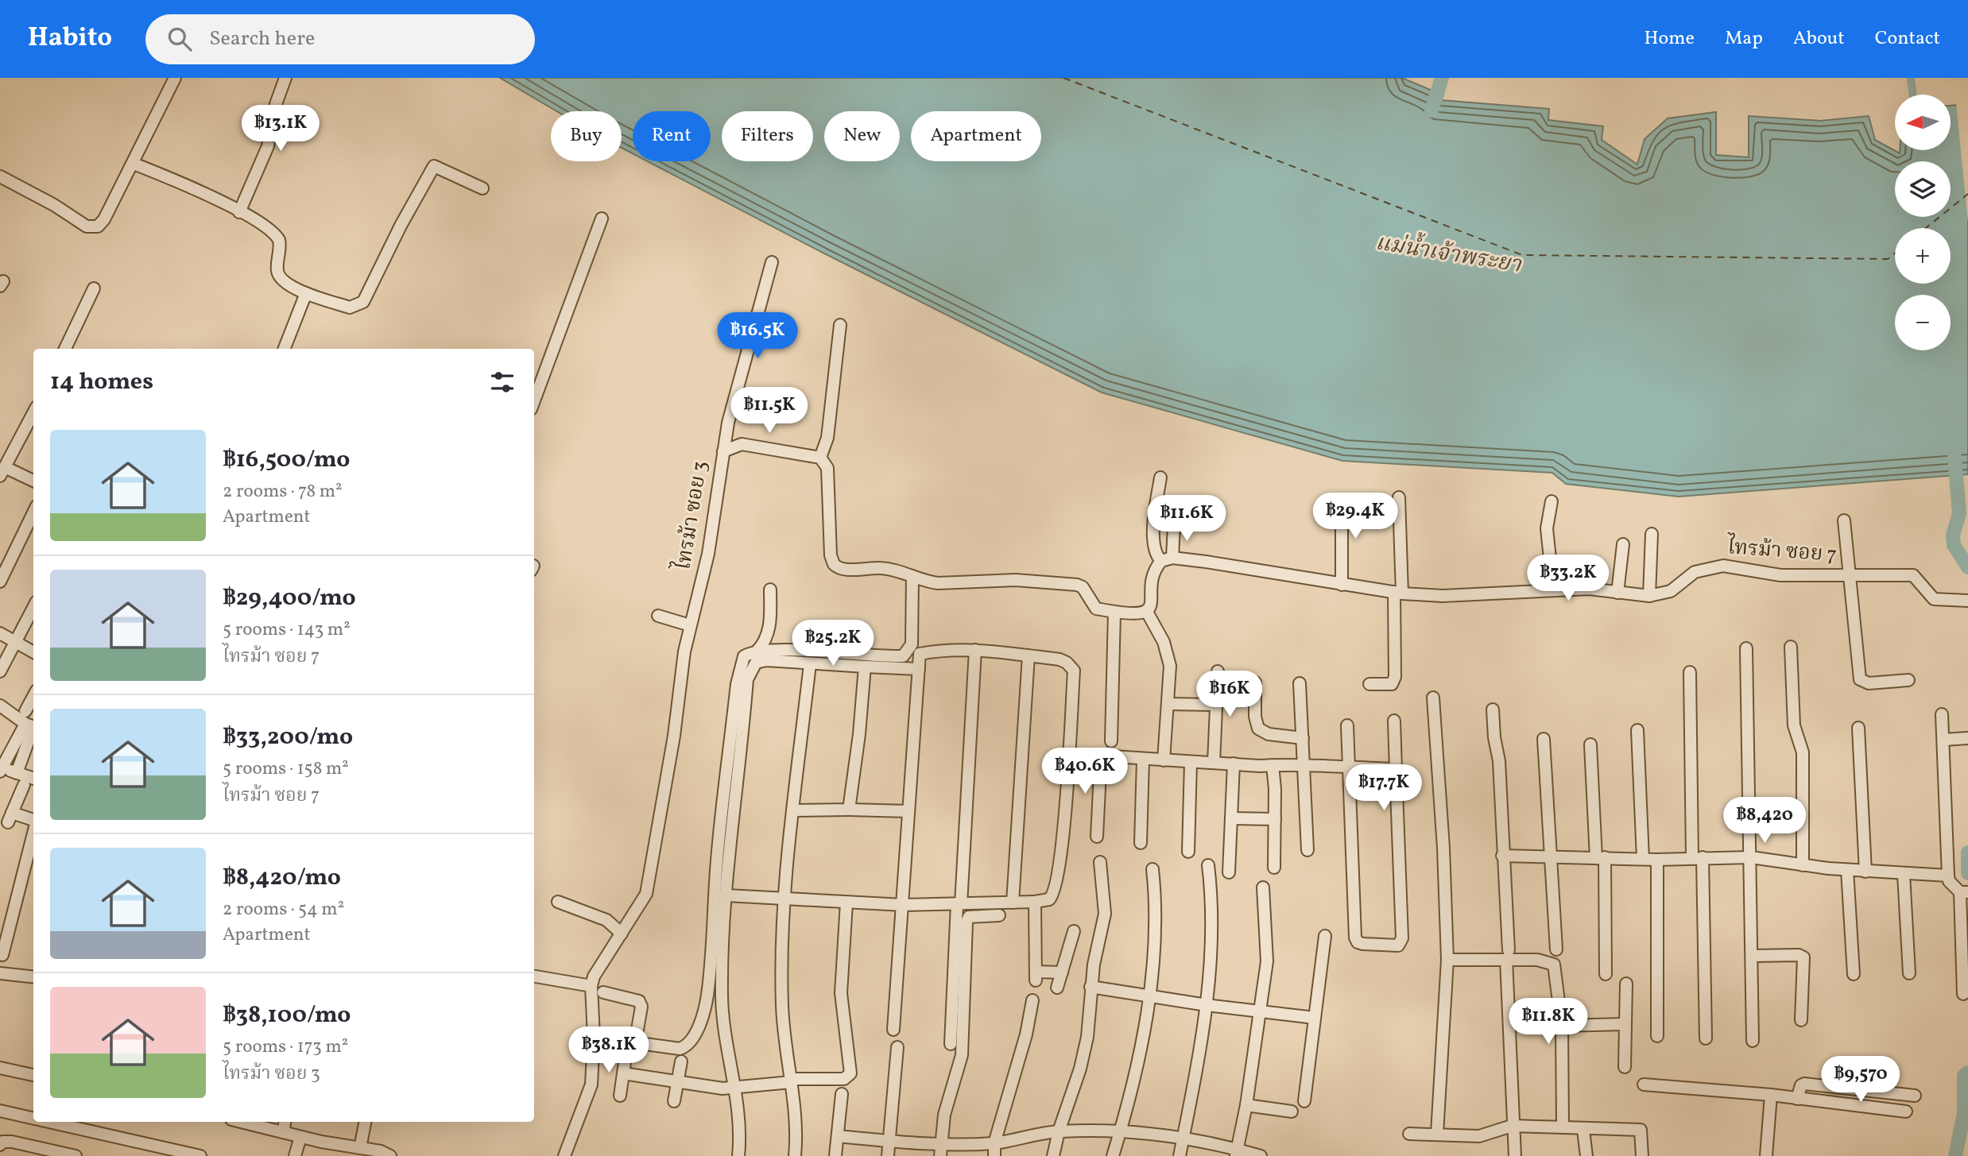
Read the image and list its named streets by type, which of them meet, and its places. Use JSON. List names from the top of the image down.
{
  "streets": {
    "street": ["ไทรม้า ซอย 3", "ไทรม้า ซอย 7"]
  },
  "water": ["แม่น้ำเจ้าพระยา"],
  "north": "left",
  "page": {
    "header": "Habito",
    "search": "Search here",
    "nav": [
      "Home",
      "Map",
      "About",
      "Contact"
    ],
    "map_buttons": ["+", "−"],
    "price": [
      "฿13.1K",
      "฿16.5K",
      "฿11.5K",
      "฿29.4K",
      "฿11.6K",
      "฿33.2K",
      "฿25.2K",
      "฿16K",
      "฿40.6K",
      "฿17.7K",
      "฿8,420",
      "฿11.8K",
      "฿38.1K",
      "฿9,570"
    ],
    "chip": [
      "Buy",
      "Rent",
      "Filters",
      "New",
      "Apartment"
    ],
    "heading": "14 homes",
    "list": [
      {
        "name": "฿16,500/mo",
        "note": "2 rooms · 78 m² · Apartment"
      },
      {
        "name": "฿29,400/mo",
        "note": "5 rooms · 143 m² · ไทรม้า ซอย 7"
      },
      {
        "name": "฿33,200/mo",
        "note": "5 rooms · 158 m² · ไทรม้า ซอย 7"
      },
      {
        "name": "฿8,420/mo",
        "note": "2 rooms · 54 m² · Apartment"
      },
      {
        "name": "฿38,100/mo",
        "note": "5 rooms · 173 m² · ไทรม้า ซอย 3"
      }
    ]
  }
}
